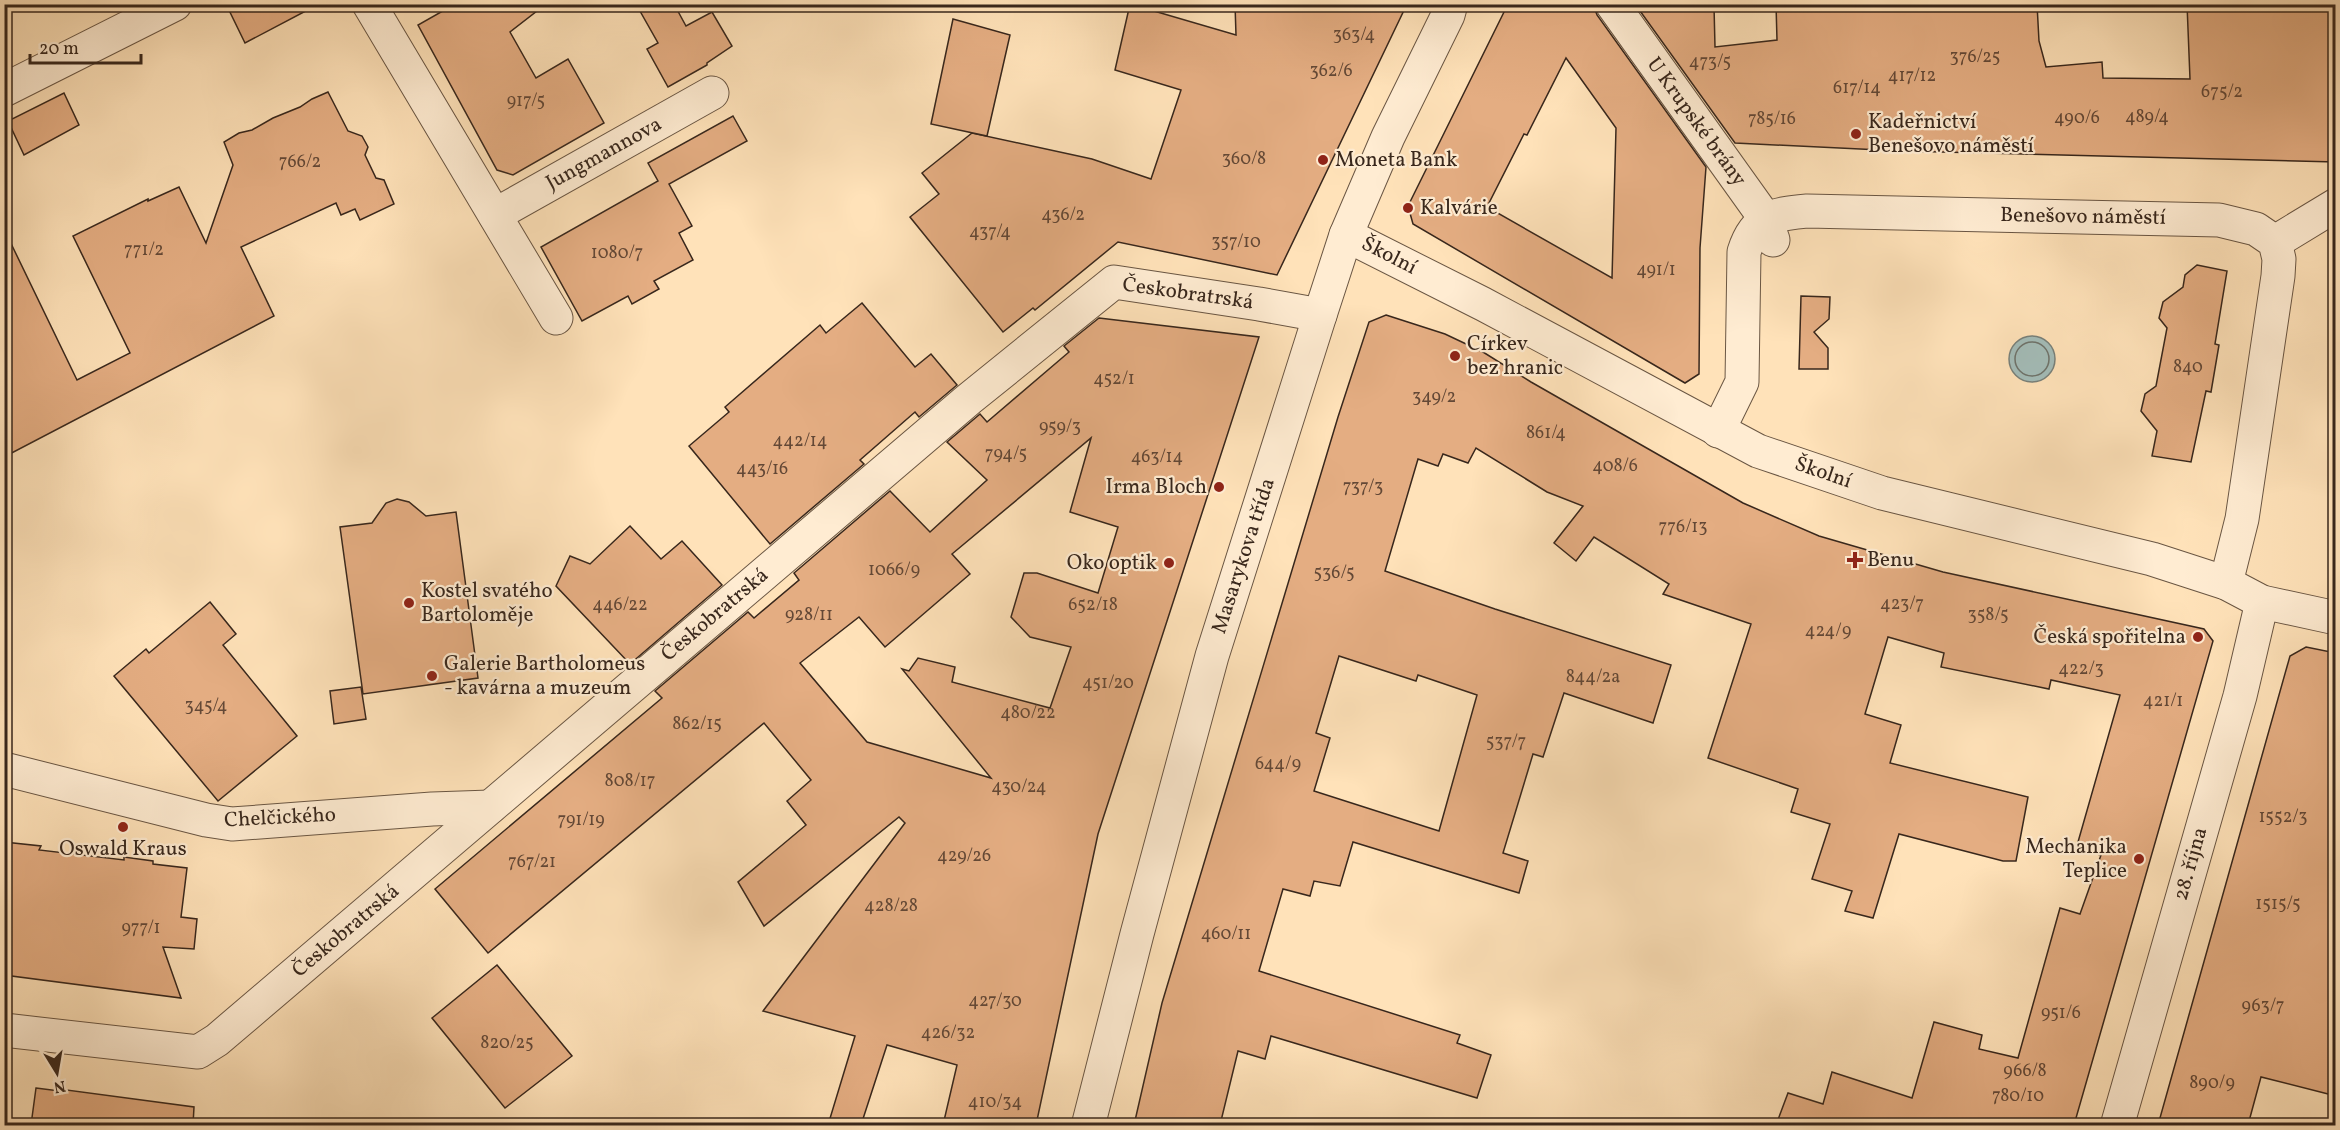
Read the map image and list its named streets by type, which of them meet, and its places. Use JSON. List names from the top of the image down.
{
  "streets": {
    "street": [
      "U Krupské brány",
      "Jungmannova",
      "Benešovo náměstí",
      "Školní",
      "Českobratrská",
      "Masarykova třída",
      "Chelčického",
      "28. října"
    ]
  },
  "crossings": [
    ["U Krupské brány", "Benešovo náměstí"],
    ["Školní", "Masarykova třída"],
    ["Školní", "28. října"],
    ["Českobratrská", "Masarykova třída"],
    ["Českobratrská", "Chelčického"]
  ],
  "places": {
    "other": [
      "Kadeřnictví Benešovo náměstí",
      "Moneta Bank",
      "Kalvárie",
      "Církev bez hranic",
      "Irma Bloch",
      "Oko optik",
      "Kostel svatého Bartoloměje",
      "Česká spořitelna",
      "Galerie Bartholomeus - kavárna a muzeum",
      "Oswald Kraus",
      "Mechanika Teplice"
    ],
    "health": ["Benu"]
  },
  "house_numbers": [
    "363/4",
    "376/25",
    "473/5",
    "362/6",
    "417/12",
    "617/14",
    "675/2",
    "917/5",
    "489/4",
    "490/6",
    "785/16",
    "360/8",
    "766/2",
    "436/2",
    "437/4",
    "357/10",
    "771/2",
    "1080/7",
    "491/1",
    "840",
    "452/1",
    "349/2",
    "959/3",
    "861/4",
    "442/14",
    "794/5",
    "463/14",
    "408/6",
    "443/16",
    "737/3",
    "776/13",
    "1066/9",
    "536/5",
    "423/7",
    "446/22",
    "652/18",
    "928/11",
    "358/5",
    "424/9",
    "422/3",
    "844/2a",
    "451/20",
    "421/1",
    "345/4",
    "480/22",
    "862/15",
    "537/7",
    "644/9",
    "808/17",
    "430/24",
    "1552/3",
    "791/19",
    "429/26",
    "767/21",
    "1515/5",
    "428/28",
    "977/1",
    "460/11",
    "427/30",
    "963/7",
    "951/6",
    "426/32",
    "820/25",
    "966/8",
    "890/9",
    "780/10",
    "410/34"
  ],
  "scale_bar": "20 m",
  "north": "bottom"
}
